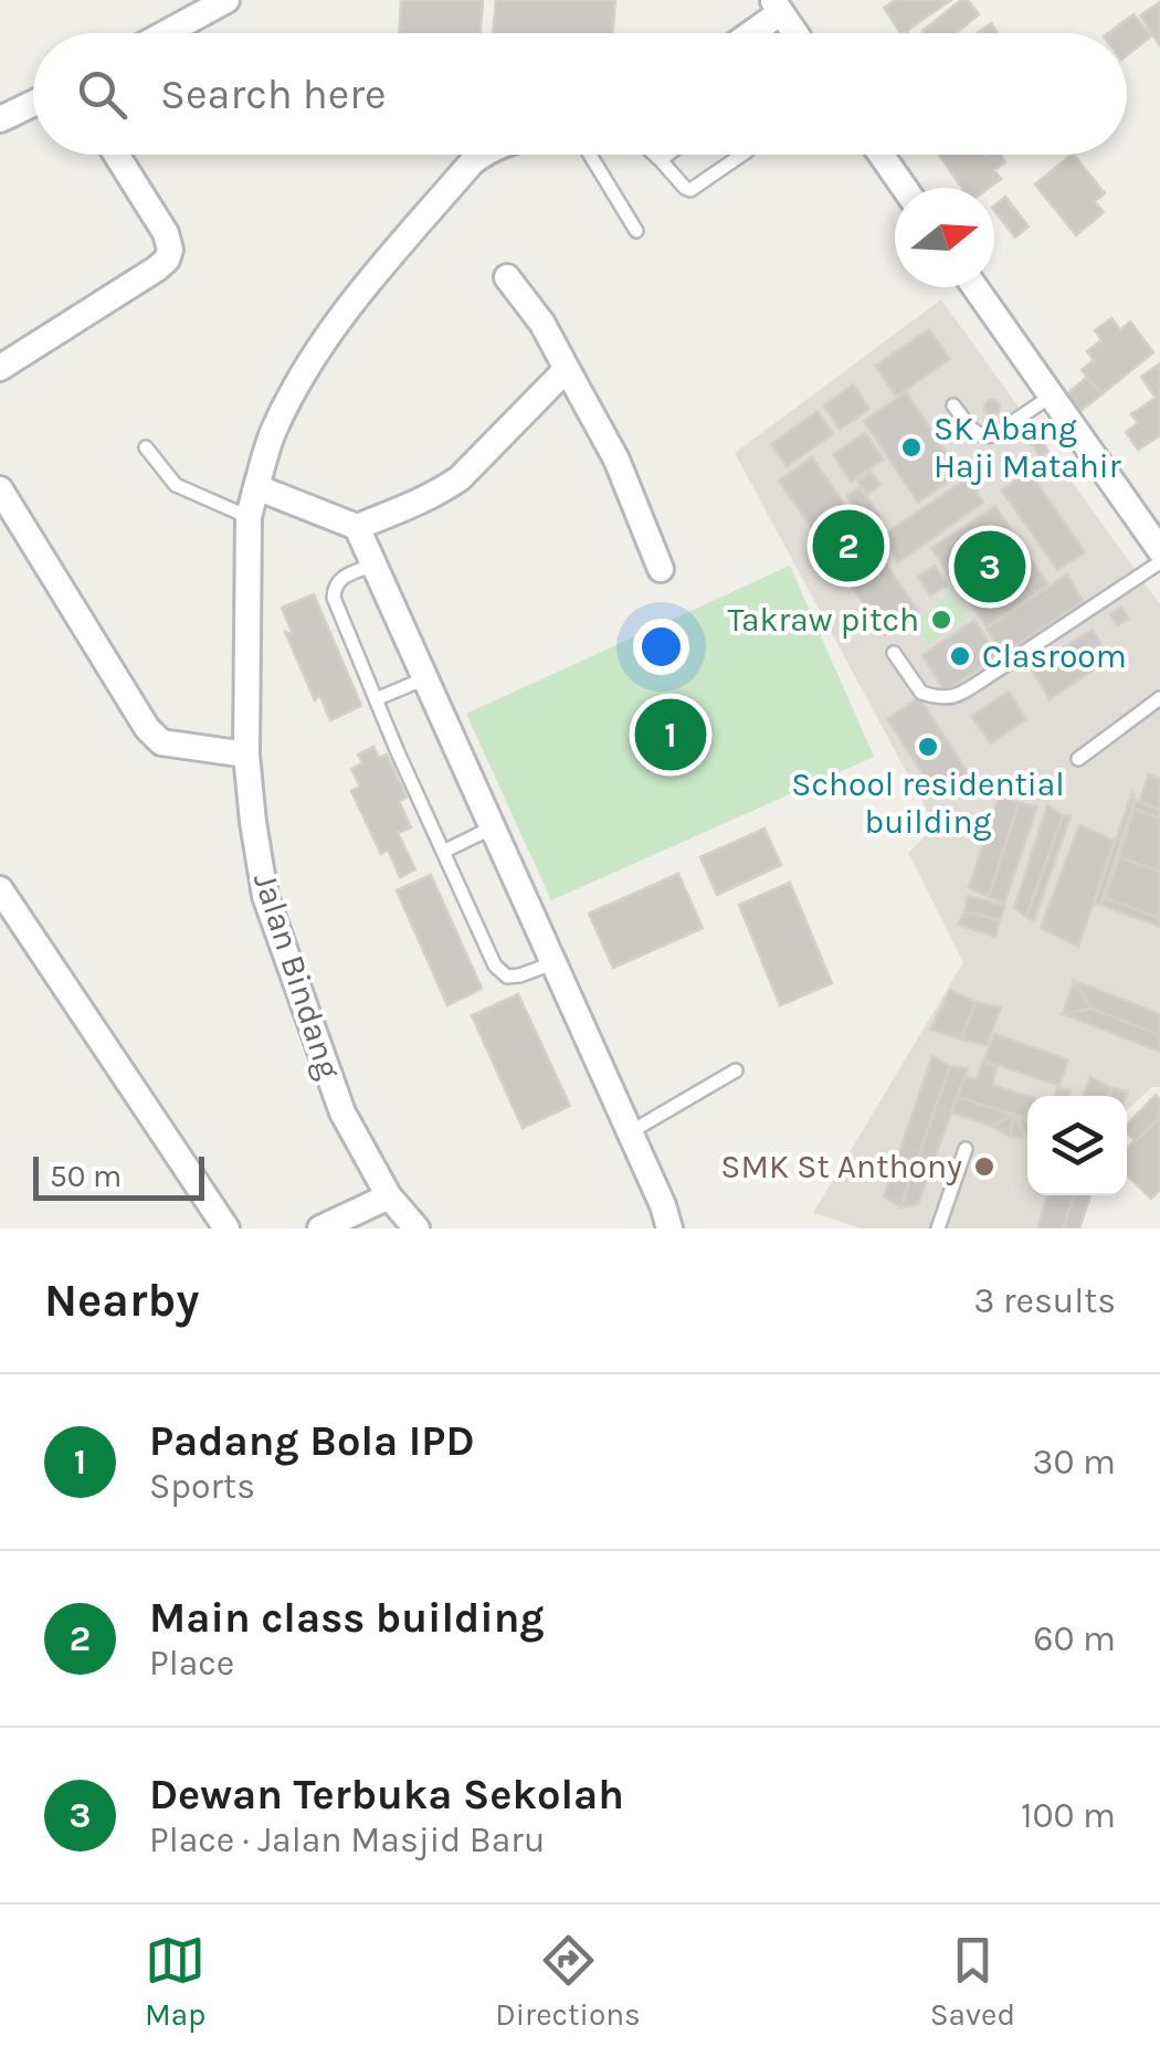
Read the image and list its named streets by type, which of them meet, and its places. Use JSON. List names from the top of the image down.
{
  "streets": {
    "street": ["Jalan Bindang"]
  },
  "places": [
    "SK Abang Haji Matahir",
    "Takraw pitch",
    "Clasroom",
    "School residential building",
    "SMK St Anthony"
  ],
  "scale_bar": "50 m",
  "north": "right",
  "page": {
    "search": "Search here",
    "pins": ["2", "3", "1"],
    "scale": "50 m",
    "heading": ["Nearby", "3 results"],
    "list": [
      {
        "mark": "1",
        "name": "Padang Bola IPD",
        "note": "Sports",
        "value": "30 m"
      },
      {
        "mark": "2",
        "name": "Main class building",
        "note": "Place",
        "value": "60 m"
      },
      {
        "mark": "3",
        "name": "Dewan Terbuka Sekolah",
        "note": "Place · Jalan Masjid Baru",
        "value": "100 m"
      }
    ],
    "nav": ["Map", "Directions", "Saved"]
  }
}
